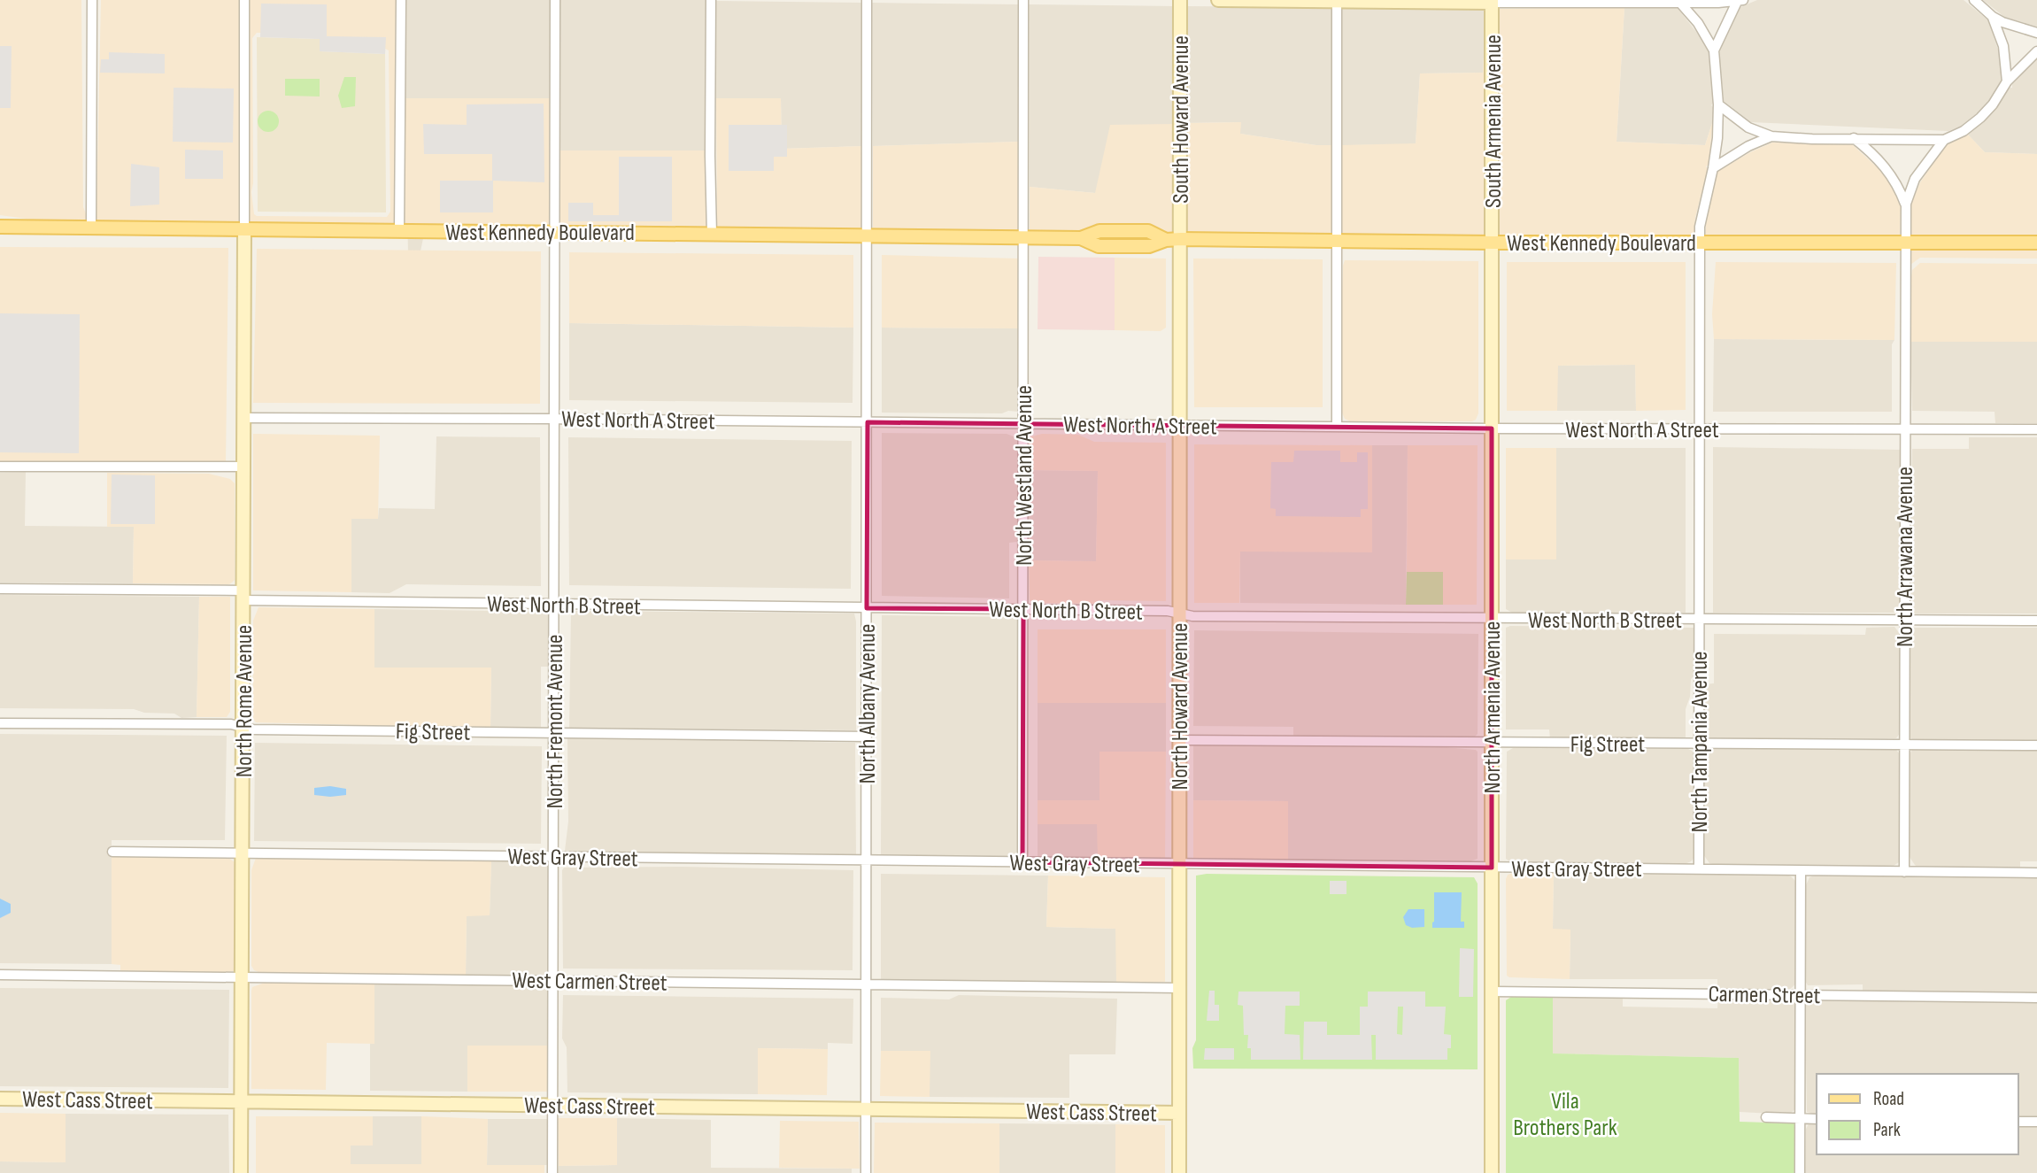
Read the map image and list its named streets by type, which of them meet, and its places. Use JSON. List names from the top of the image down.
{
  "streets": {
    "main road": [
      "South Howard Avenue",
      "South Armenia Avenue",
      "West Kennedy Boulevard",
      "North Rome Avenue",
      "North Howard Avenue",
      "North Armenia Avenue",
      "West Cass Street"
    ],
    "street": [
      "West North A Street",
      "North Westland Avenue",
      "North Arrawana Avenue",
      "West North B Street",
      "North Albany Avenue",
      "North Fremont Avenue",
      "Fig Street",
      "North Tampania Avenue",
      "West Gray Street",
      "West Carmen Street",
      "Carmen Street"
    ]
  },
  "crossings": [
    ["South Howard Avenue", "West Kennedy Boulevard"],
    ["South Howard Avenue", "North Howard Avenue"],
    ["South Armenia Avenue", "West Kennedy Boulevard"],
    ["South Armenia Avenue", "North Armenia Avenue"],
    ["West Kennedy Boulevard", "North Westland Avenue"],
    ["West Kennedy Boulevard", "North Arrawana Avenue"],
    ["West Kennedy Boulevard", "North Rome Avenue"],
    ["West Kennedy Boulevard", "North Albany Avenue"],
    ["West Kennedy Boulevard", "North Howard Avenue"],
    ["West Kennedy Boulevard", "North Armenia Avenue"],
    ["West Kennedy Boulevard", "North Fremont Avenue"],
    ["West Kennedy Boulevard", "North Tampania Avenue"],
    ["West North A Street", "North Westland Avenue"],
    ["West North A Street", "North Arrawana Avenue"],
    ["West North A Street", "North Rome Avenue"],
    ["West North A Street", "North Albany Avenue"],
    ["West North A Street", "North Howard Avenue"],
    ["West North A Street", "North Armenia Avenue"],
    ["West North A Street", "North Fremont Avenue"],
    ["West North A Street", "North Tampania Avenue"],
    ["North Westland Avenue", "West North B Street"],
    ["North Westland Avenue", "West Gray Street"],
    ["North Arrawana Avenue", "West North B Street"],
    ["North Arrawana Avenue", "Fig Street"],
    ["North Arrawana Avenue", "West Gray Street"],
    ["West North B Street", "North Rome Avenue"],
    ["West North B Street", "North Albany Avenue"],
    ["West North B Street", "North Howard Avenue"],
    ["West North B Street", "North Armenia Avenue"],
    ["West North B Street", "North Fremont Avenue"],
    ["West North B Street", "North Tampania Avenue"],
    ["North Rome Avenue", "Fig Street"],
    ["North Rome Avenue", "West Gray Street"],
    ["North Rome Avenue", "West Carmen Street"],
    ["North Rome Avenue", "West Cass Street"],
    ["North Albany Avenue", "Fig Street"],
    ["North Albany Avenue", "West Gray Street"],
    ["North Albany Avenue", "West Carmen Street"],
    ["North Albany Avenue", "West Cass Street"],
    ["North Howard Avenue", "Fig Street"],
    ["North Howard Avenue", "West Gray Street"],
    ["North Howard Avenue", "West Carmen Street"],
    ["North Howard Avenue", "West Cass Street"],
    ["North Armenia Avenue", "Fig Street"],
    ["North Armenia Avenue", "West Gray Street"],
    ["North Armenia Avenue", "Carmen Street"],
    ["North Fremont Avenue", "Fig Street"],
    ["North Fremont Avenue", "West Gray Street"],
    ["North Fremont Avenue", "West Carmen Street"],
    ["North Fremont Avenue", "West Cass Street"],
    ["Fig Street", "North Tampania Avenue"],
    ["North Tampania Avenue", "West Gray Street"]
  ],
  "parks": ["Vila Brothers Park"],
  "legend": ["Road", "Park"]
}
